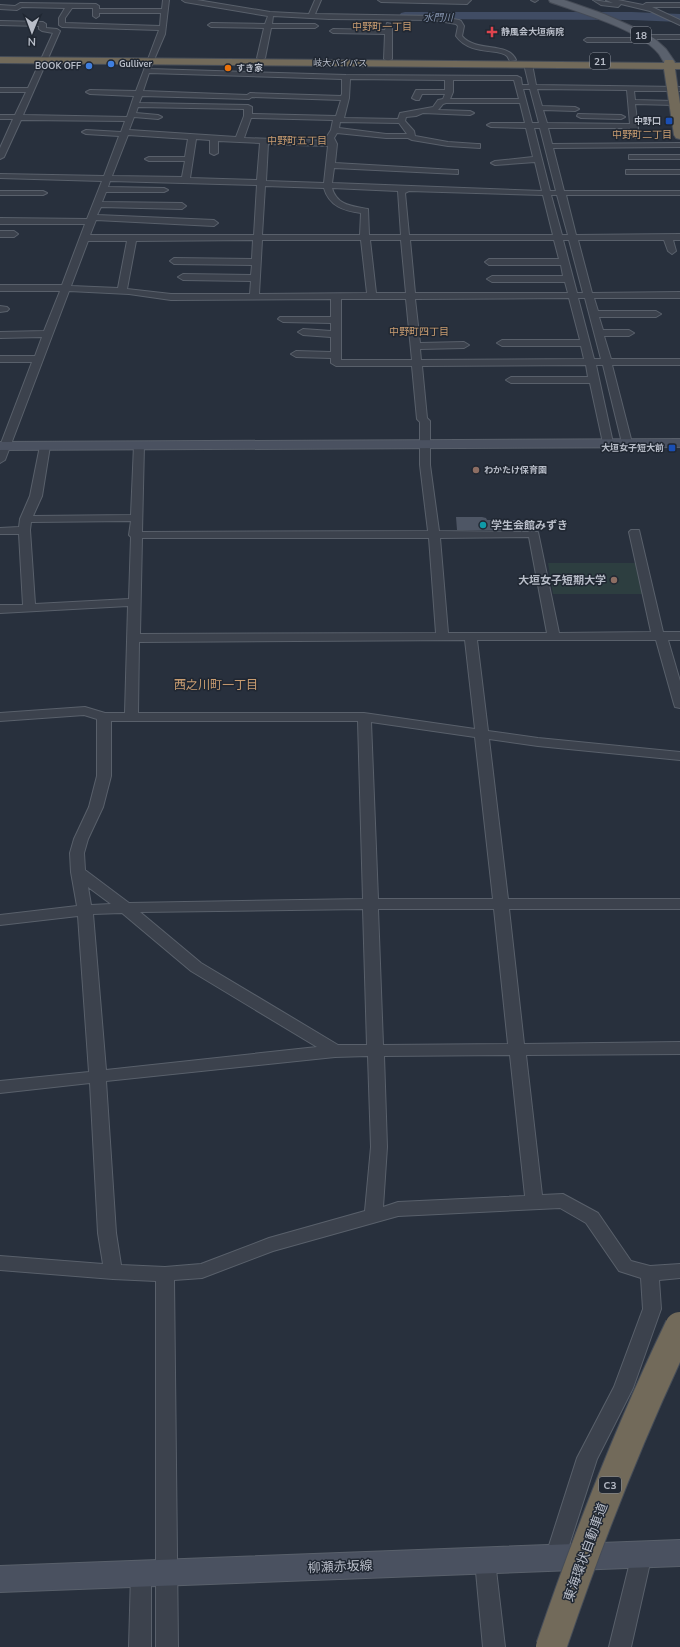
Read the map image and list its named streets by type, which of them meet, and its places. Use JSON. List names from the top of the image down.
{
  "streets": {
    "highway": [
      "21",
      "岐大バイパス",
      "C3",
      "東海環状自動車道"
    ],
    "main road": ["18"],
    "street": ["柳瀬赤坂線"]
  },
  "crossings": [
    ["18", "岐大バイパス"]
  ],
  "districts": [
    "中野町一丁目",
    "中野町二丁目",
    "中野町五丁目",
    "中野町四丁目",
    "西之川町一丁目"
  ],
  "water": ["水門川"],
  "places": {
    "health": ["静風会大垣病院"],
    "other": [
      "Gulliver",
      "BOOK OFF",
      "すき家",
      "わかたけ保育園",
      "学生会館みずき",
      "大垣女子短期大学"
    ],
    "transit": ["中野口", "大垣女子短大前"]
  },
  "north": "bottom"
}
